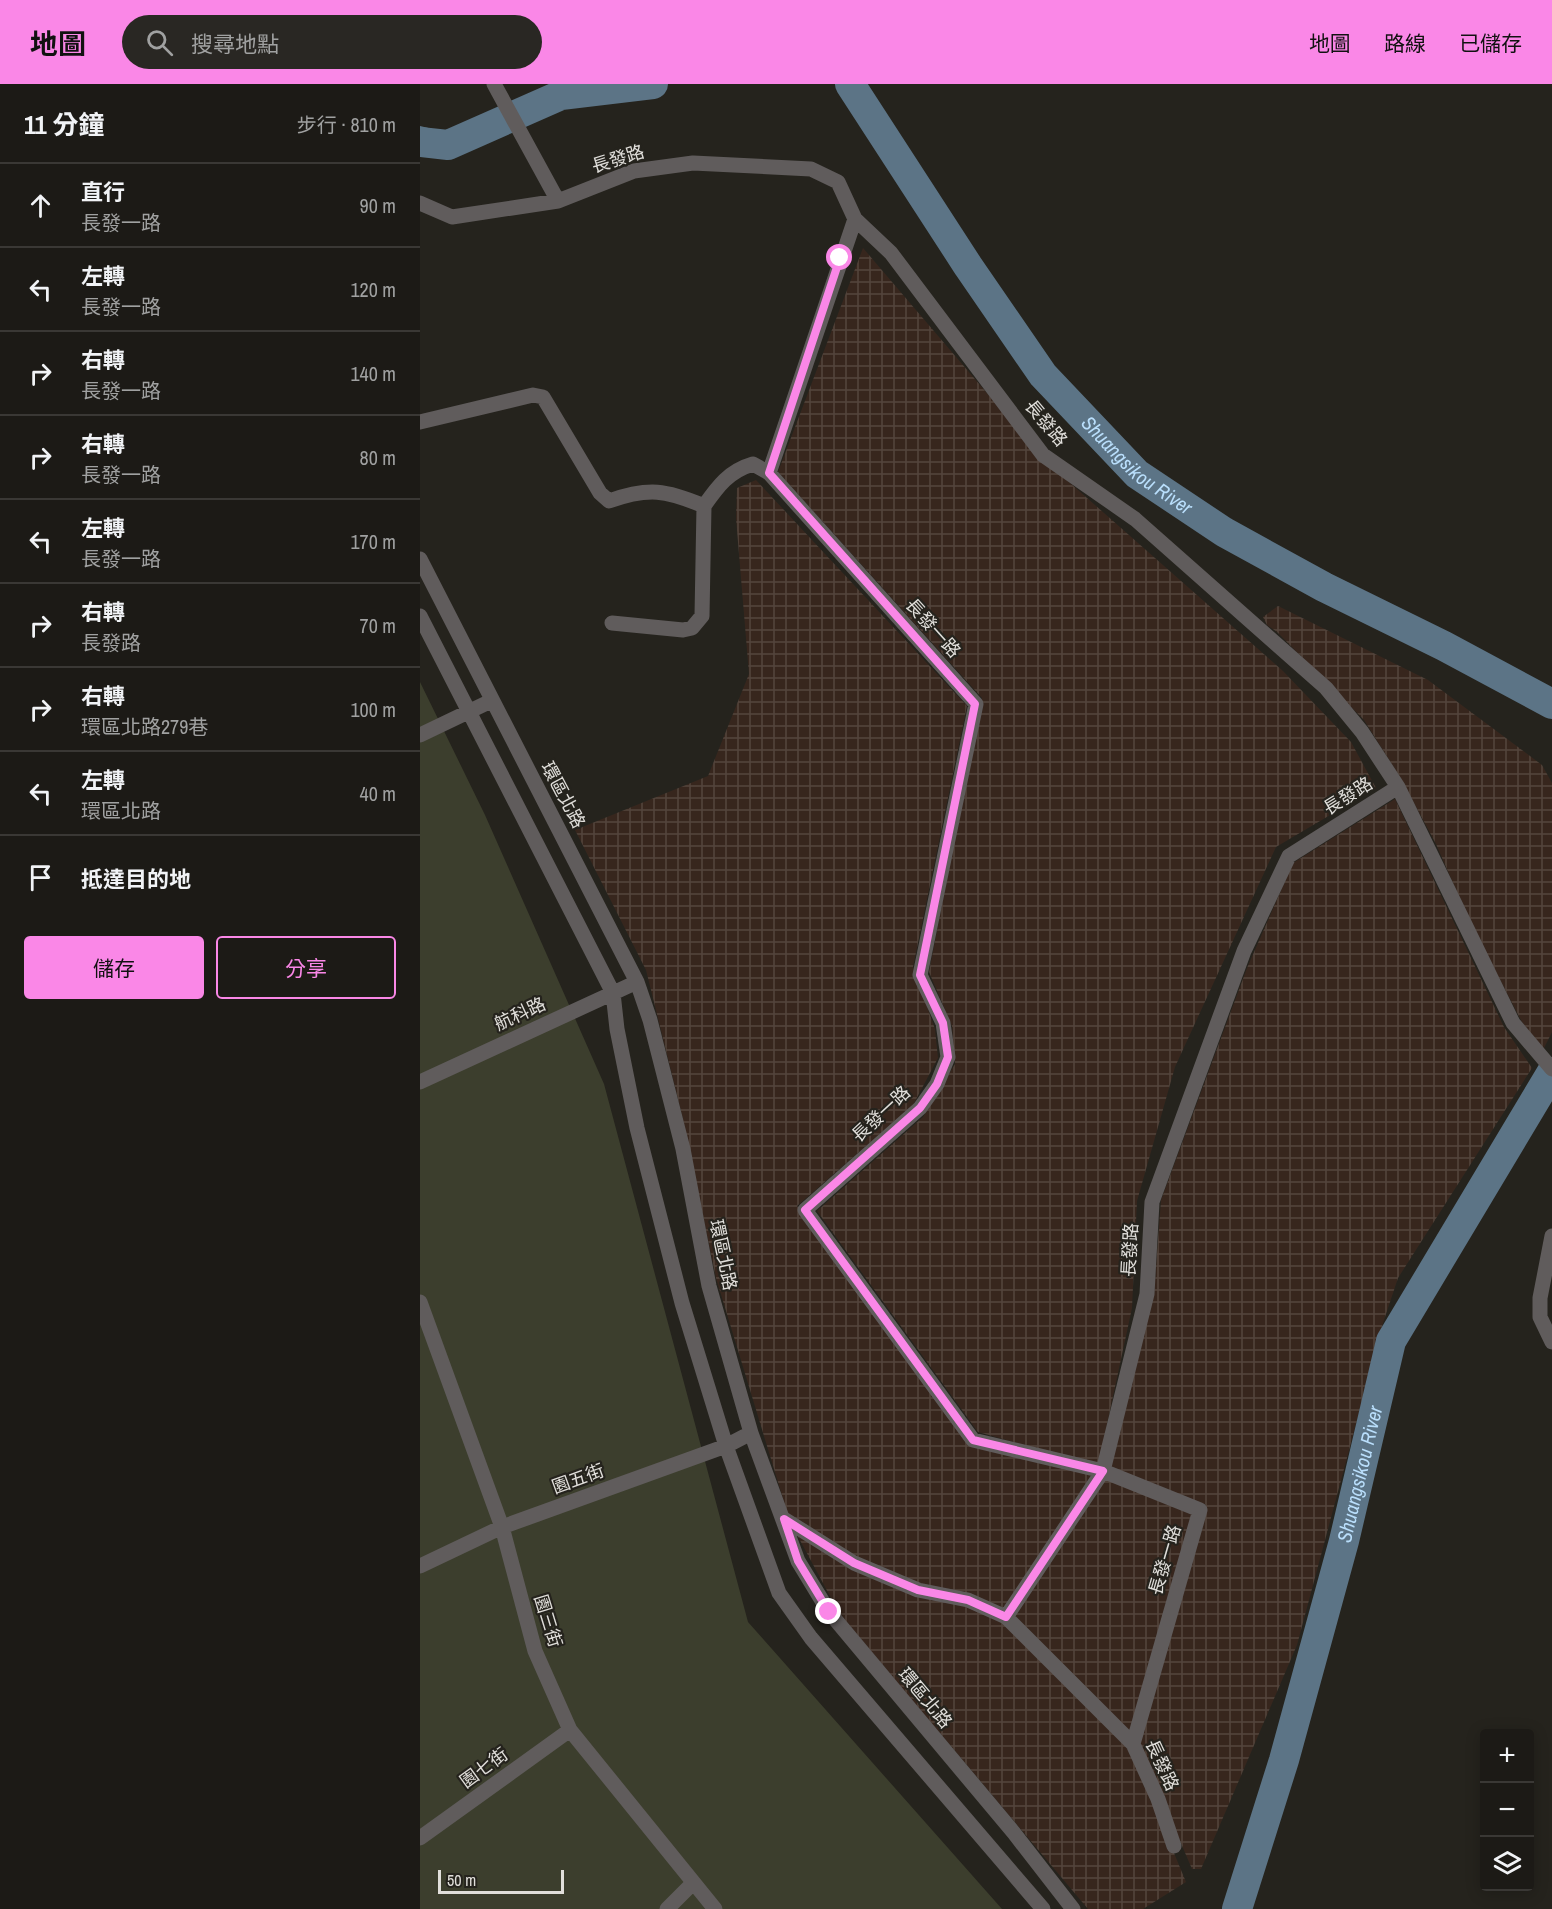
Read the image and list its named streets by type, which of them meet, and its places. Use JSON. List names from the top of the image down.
{
  "streets": {
    "street": [
      "長發路",
      "長發一路",
      "環區北路",
      "航科路",
      "園五街",
      "園三街",
      "園七街"
    ]
  },
  "crossings": [
    ["長發路", "長發一路"],
    ["環區北路", "航科路"],
    ["環區北路", "園五街"],
    ["園五街", "園三街"],
    ["園三街", "園七街"]
  ],
  "water": ["Shuangsikou River"],
  "scale_bar": "50 m",
  "page": {
    "header": "地圖",
    "search": "搜尋地點",
    "nav": ["地圖", "路線", "已儲存"],
    "heading": ["11 分鐘", "步行 · 810 m"],
    "list": [
      ["直行", "長發一路", "90 m"],
      ["左轉", "長發一路", "120 m"],
      ["右轉", "長發一路", "140 m"],
      ["右轉", "長發一路", "80 m"],
      ["左轉", "長發一路", "170 m"],
      ["右轉", "長發路", "70 m"],
      ["右轉", "環區北路279巷", "100 m"],
      ["左轉", "環區北路", "40 m"],
      "抵達目的地"
    ],
    "buttons": ["儲存", "分享"],
    "map_buttons": ["+", "−"],
    "scale": "50 m"
  }
}
